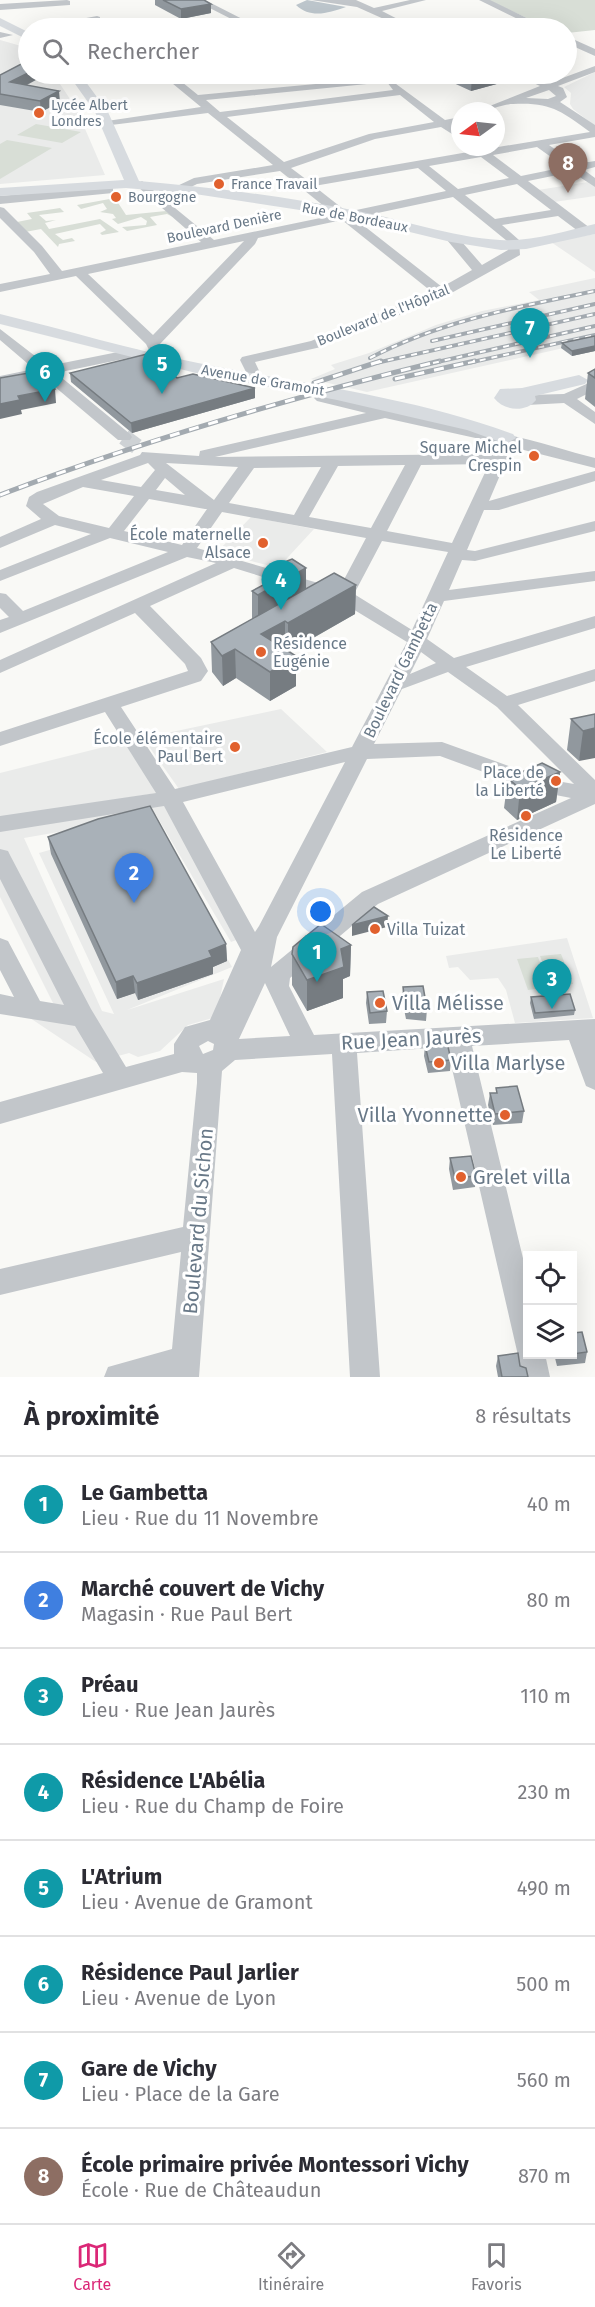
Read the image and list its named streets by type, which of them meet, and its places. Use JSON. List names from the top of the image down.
{
  "streets": {
    "main road": ["Rue de Bordeaux", "Avenue de Gramont", "Boulevard Gambetta"],
    "street": [
      "Boulevard Denière",
      "Boulevard de l'Hôpital",
      "Rue Jean Jaurès",
      "Boulevard du Sichon"
    ]
  },
  "crossings": [
    ["Rue de Bordeaux", "Boulevard Denière"],
    ["Rue de Bordeaux", "Boulevard de l'Hôpital"],
    ["Boulevard de l'Hôpital", "Avenue de Gramont"],
    ["Avenue de Gramont", "Boulevard Gambetta"],
    ["Boulevard Gambetta", "Rue Jean Jaurès"],
    ["Boulevard Gambetta", "Boulevard du Sichon"],
    ["Rue Jean Jaurès", "Boulevard du Sichon"]
  ],
  "places": [
    "Lycée Albert Londres",
    "France Travail",
    "Bourgogne",
    "Square Michel Crespin",
    "École maternelle Alsace",
    "Résidence Eugénie",
    "École élémentaire Paul Bert",
    "Place de la Liberté",
    "Résidence Le Liberté",
    "Villa Tuizat",
    "Villa Mélisse",
    "Villa Marlyse",
    "Villa Yvonnette",
    "Grelet villa"
  ],
  "north": "left",
  "page": {
    "search": "Rechercher",
    "pins": [
      "8",
      "7",
      "5",
      "6",
      "4",
      "2",
      "1",
      "3"
    ],
    "heading": ["À proximité", "8 résultats"],
    "list": [
      {
        "mark": "1",
        "name": "Le Gambetta",
        "note": "Lieu · Rue du 11 Novembre",
        "value": "40 m"
      },
      {
        "mark": "2",
        "name": "Marché couvert de Vichy",
        "note": "Magasin · Rue Paul Bert",
        "value": "80 m"
      },
      {
        "mark": "3",
        "name": "Préau",
        "note": "Lieu · Rue Jean Jaurès",
        "value": "110 m"
      },
      {
        "mark": "4",
        "name": "Résidence L'Abélia",
        "note": "Lieu · Rue du Champ de Foire",
        "value": "230 m"
      },
      {
        "mark": "5",
        "name": "L'Atrium",
        "note": "Lieu · Avenue de Gramont",
        "value": "490 m"
      },
      {
        "mark": "6",
        "name": "Résidence Paul Jarlier",
        "note": "Lieu · Avenue de Lyon",
        "value": "500 m"
      },
      {
        "mark": "7",
        "name": "Gare de Vichy",
        "note": "Lieu · Place de la Gare",
        "value": "560 m"
      },
      {
        "mark": "8",
        "name": "École primaire privée Montessori Vichy",
        "note": "École · Rue de Châteaudun",
        "value": "870 m"
      }
    ],
    "nav": ["Carte", "Itinéraire", "Favoris"]
  }
}
